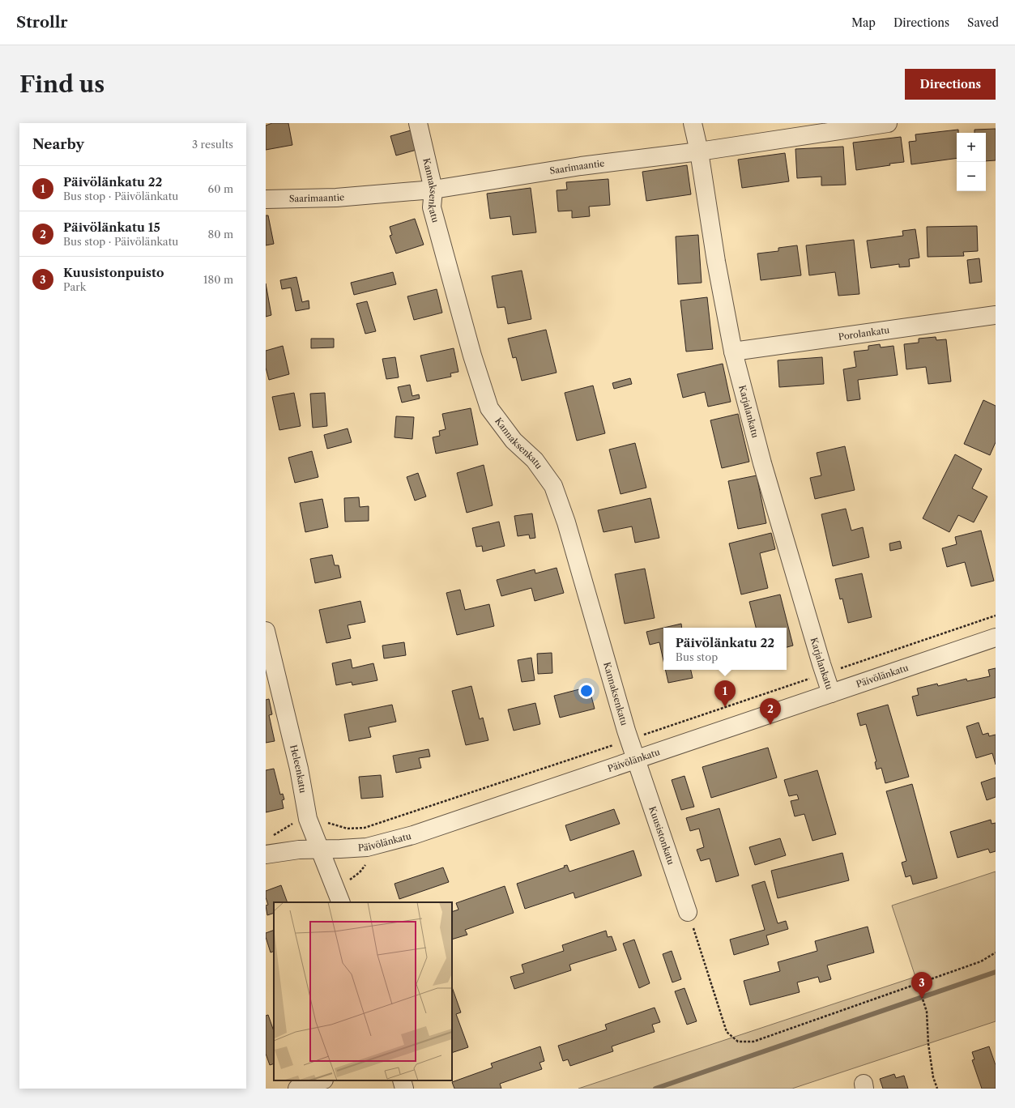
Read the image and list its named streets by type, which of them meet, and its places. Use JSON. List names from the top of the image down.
{
  "streets": {
    "street": [
      "Saarimaantie",
      "Kannaksenkatu",
      "Porolankatu",
      "Karjalankatu",
      "Päivölänkatu",
      "Heleenkatu",
      "Kuusistonkatu"
    ]
  },
  "crossings": [
    ["Saarimaantie", "Kannaksenkatu"],
    ["Saarimaantie", "Karjalankatu"],
    ["Kannaksenkatu", "Päivölänkatu"],
    ["Kannaksenkatu", "Kuusistonkatu"],
    ["Porolankatu", "Karjalankatu"],
    ["Karjalankatu", "Päivölänkatu"],
    ["Päivölänkatu", "Heleenkatu"],
    ["Päivölänkatu", "Kuusistonkatu"]
  ],
  "page": {
    "header": "Strollr",
    "nav": ["Map", "Directions", "Saved"],
    "buttons": "Directions",
    "title": "Find us",
    "heading": ["Nearby", "3 results"],
    "map_buttons": ["+", "−"],
    "list": [
      {
        "mark": "1",
        "name": "Päivölänkatu 22",
        "note": "Bus stop · Päivölänkatu",
        "value": "60 m"
      },
      {
        "mark": "2",
        "name": "Päivölänkatu 15",
        "note": "Bus stop · Päivölänkatu",
        "value": "80 m"
      },
      {
        "mark": "3",
        "name": "Kuusistonpuisto",
        "note": "Park",
        "value": "180 m"
      }
    ],
    "popup": ["Päivölänkatu 22", "Bus stop"],
    "pins": ["1", "2", "3"]
  }
}
